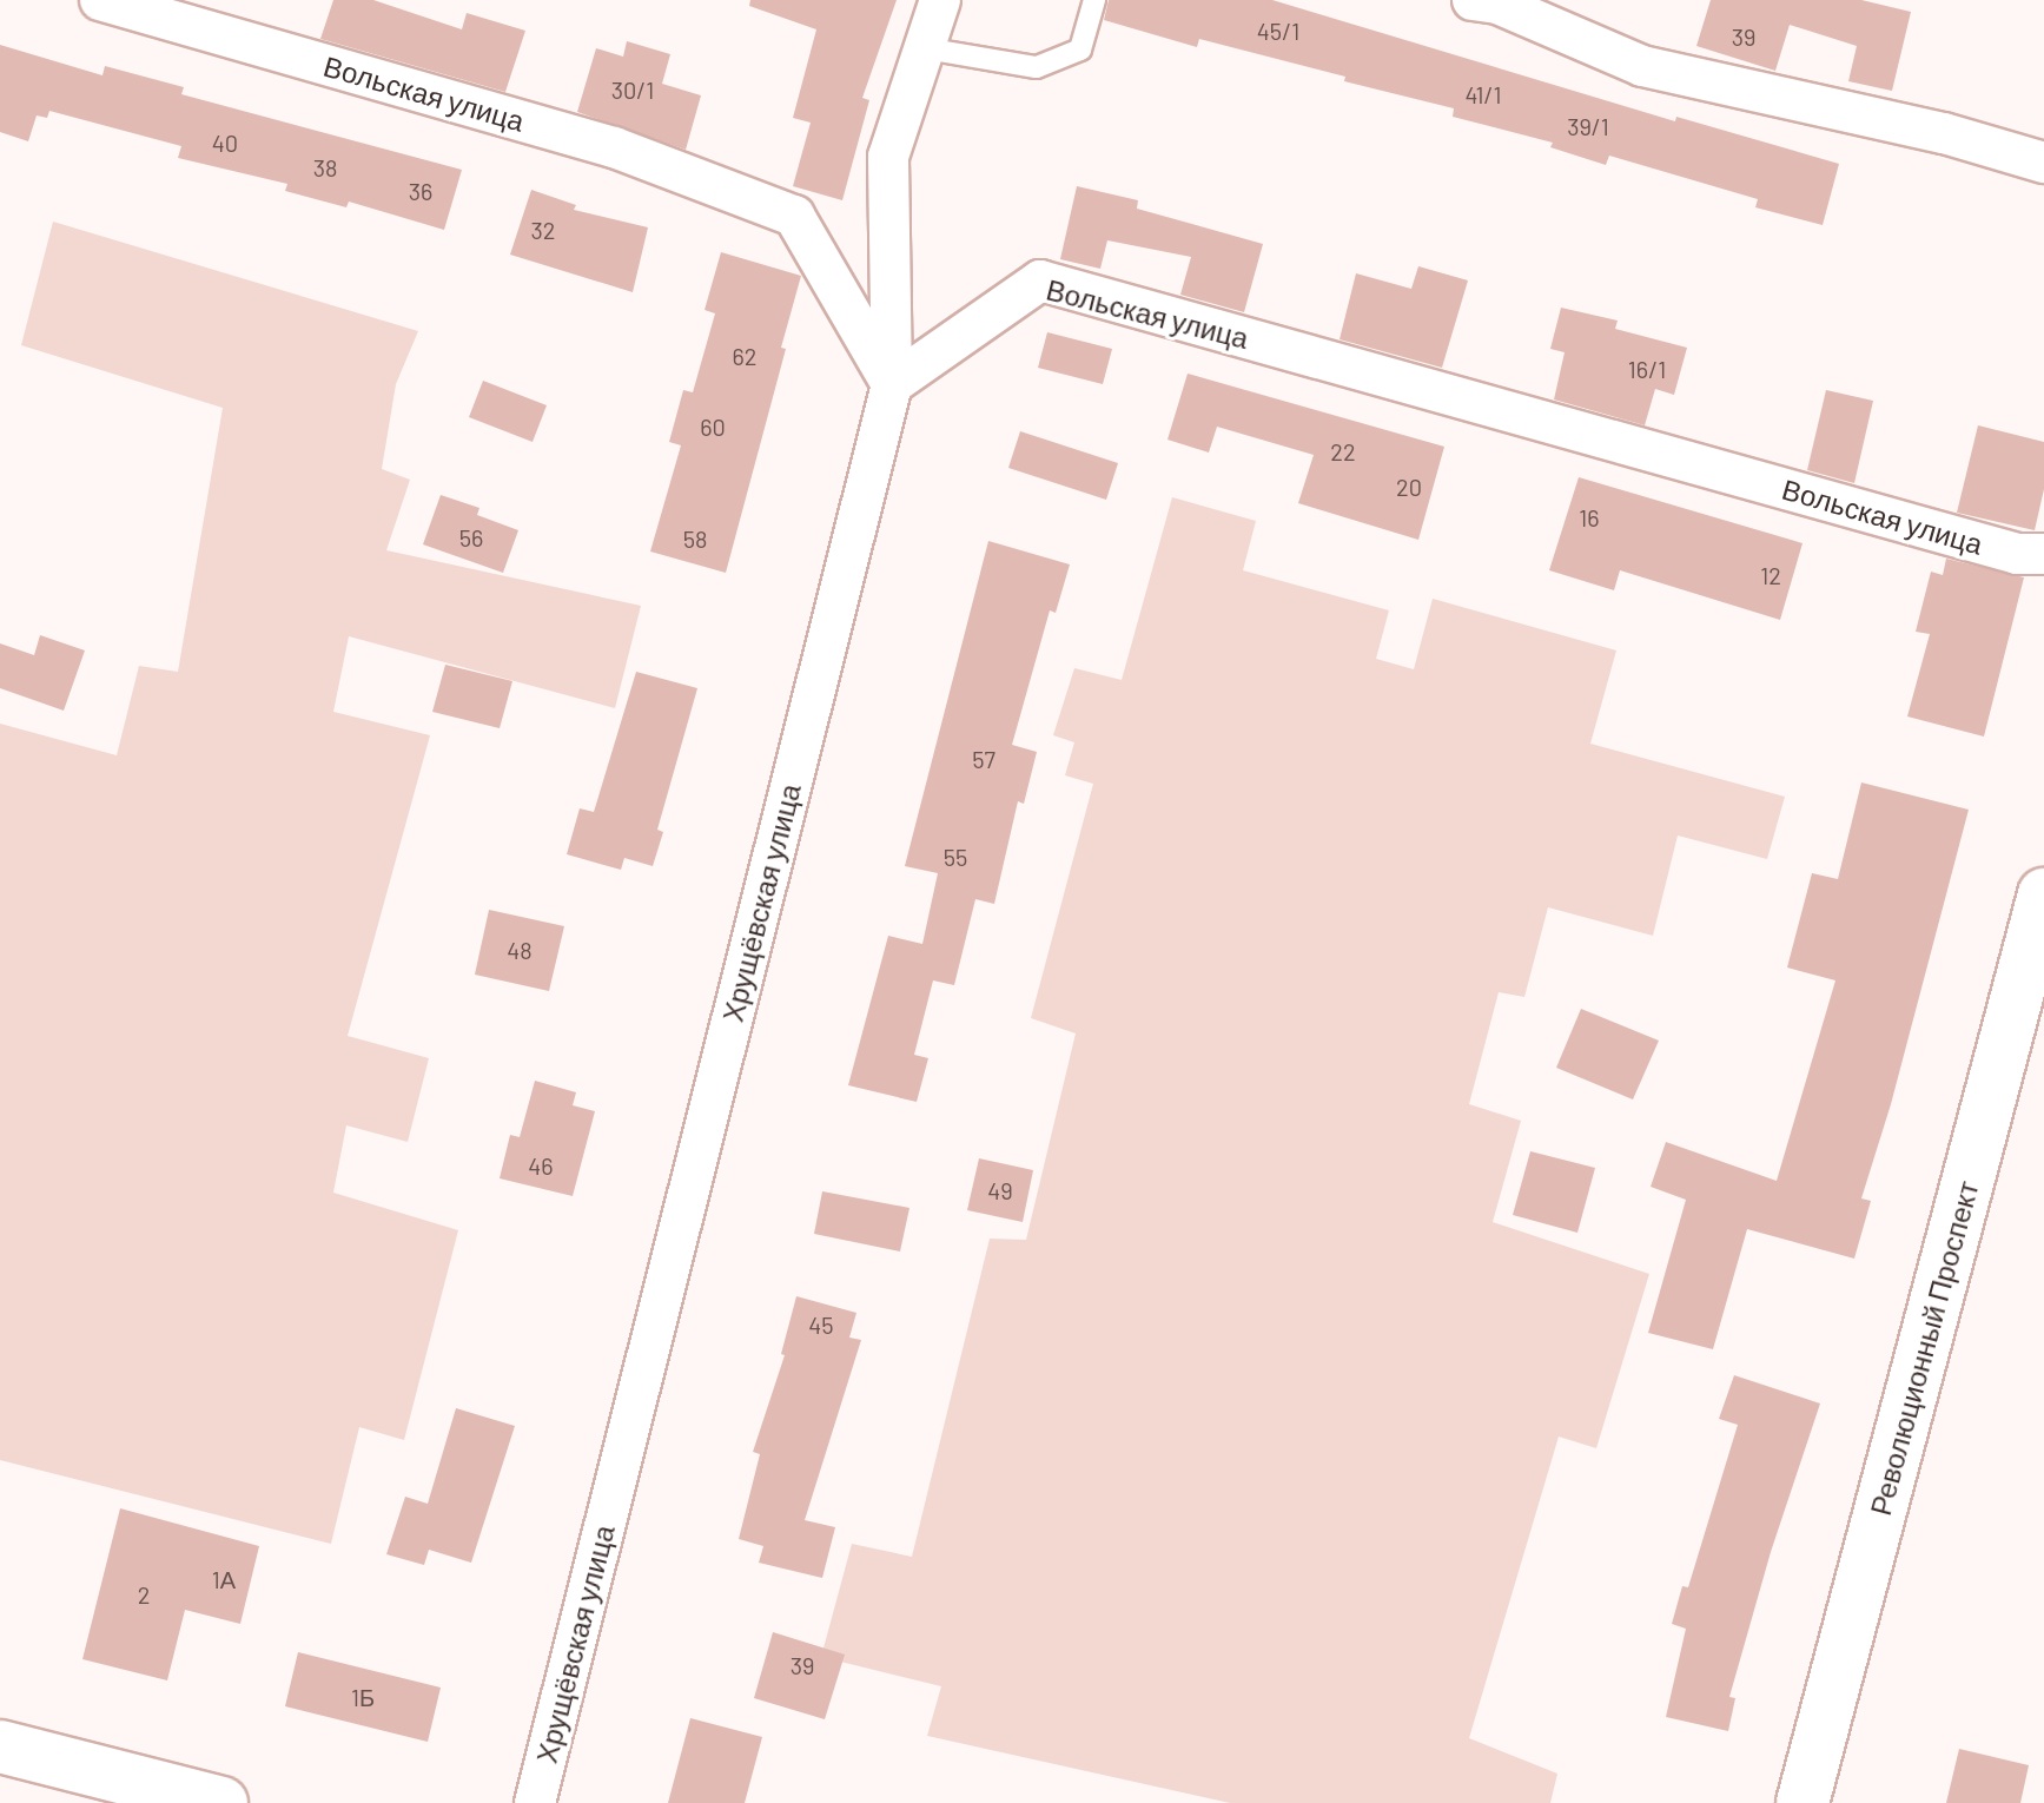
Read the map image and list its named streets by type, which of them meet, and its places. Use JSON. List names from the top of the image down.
{
  "streets": {
    "street": ["Вольская улица", "Хрущёвская улица", "Революционный Проспект"]
  },
  "crossings": [
    ["Вольская улица", "Хрущёвская улица"]
  ],
  "house_numbers": [
    "45/1",
    "39",
    "30/1",
    "41/1",
    "39/1",
    "40",
    "38",
    "36",
    "32",
    "62",
    "16/1",
    "60",
    "22",
    "20",
    "16",
    "56",
    "58",
    "12",
    "57",
    "55",
    "48",
    "46",
    "49",
    "45",
    "1А",
    "2",
    "39",
    "1Б"
  ]
}
